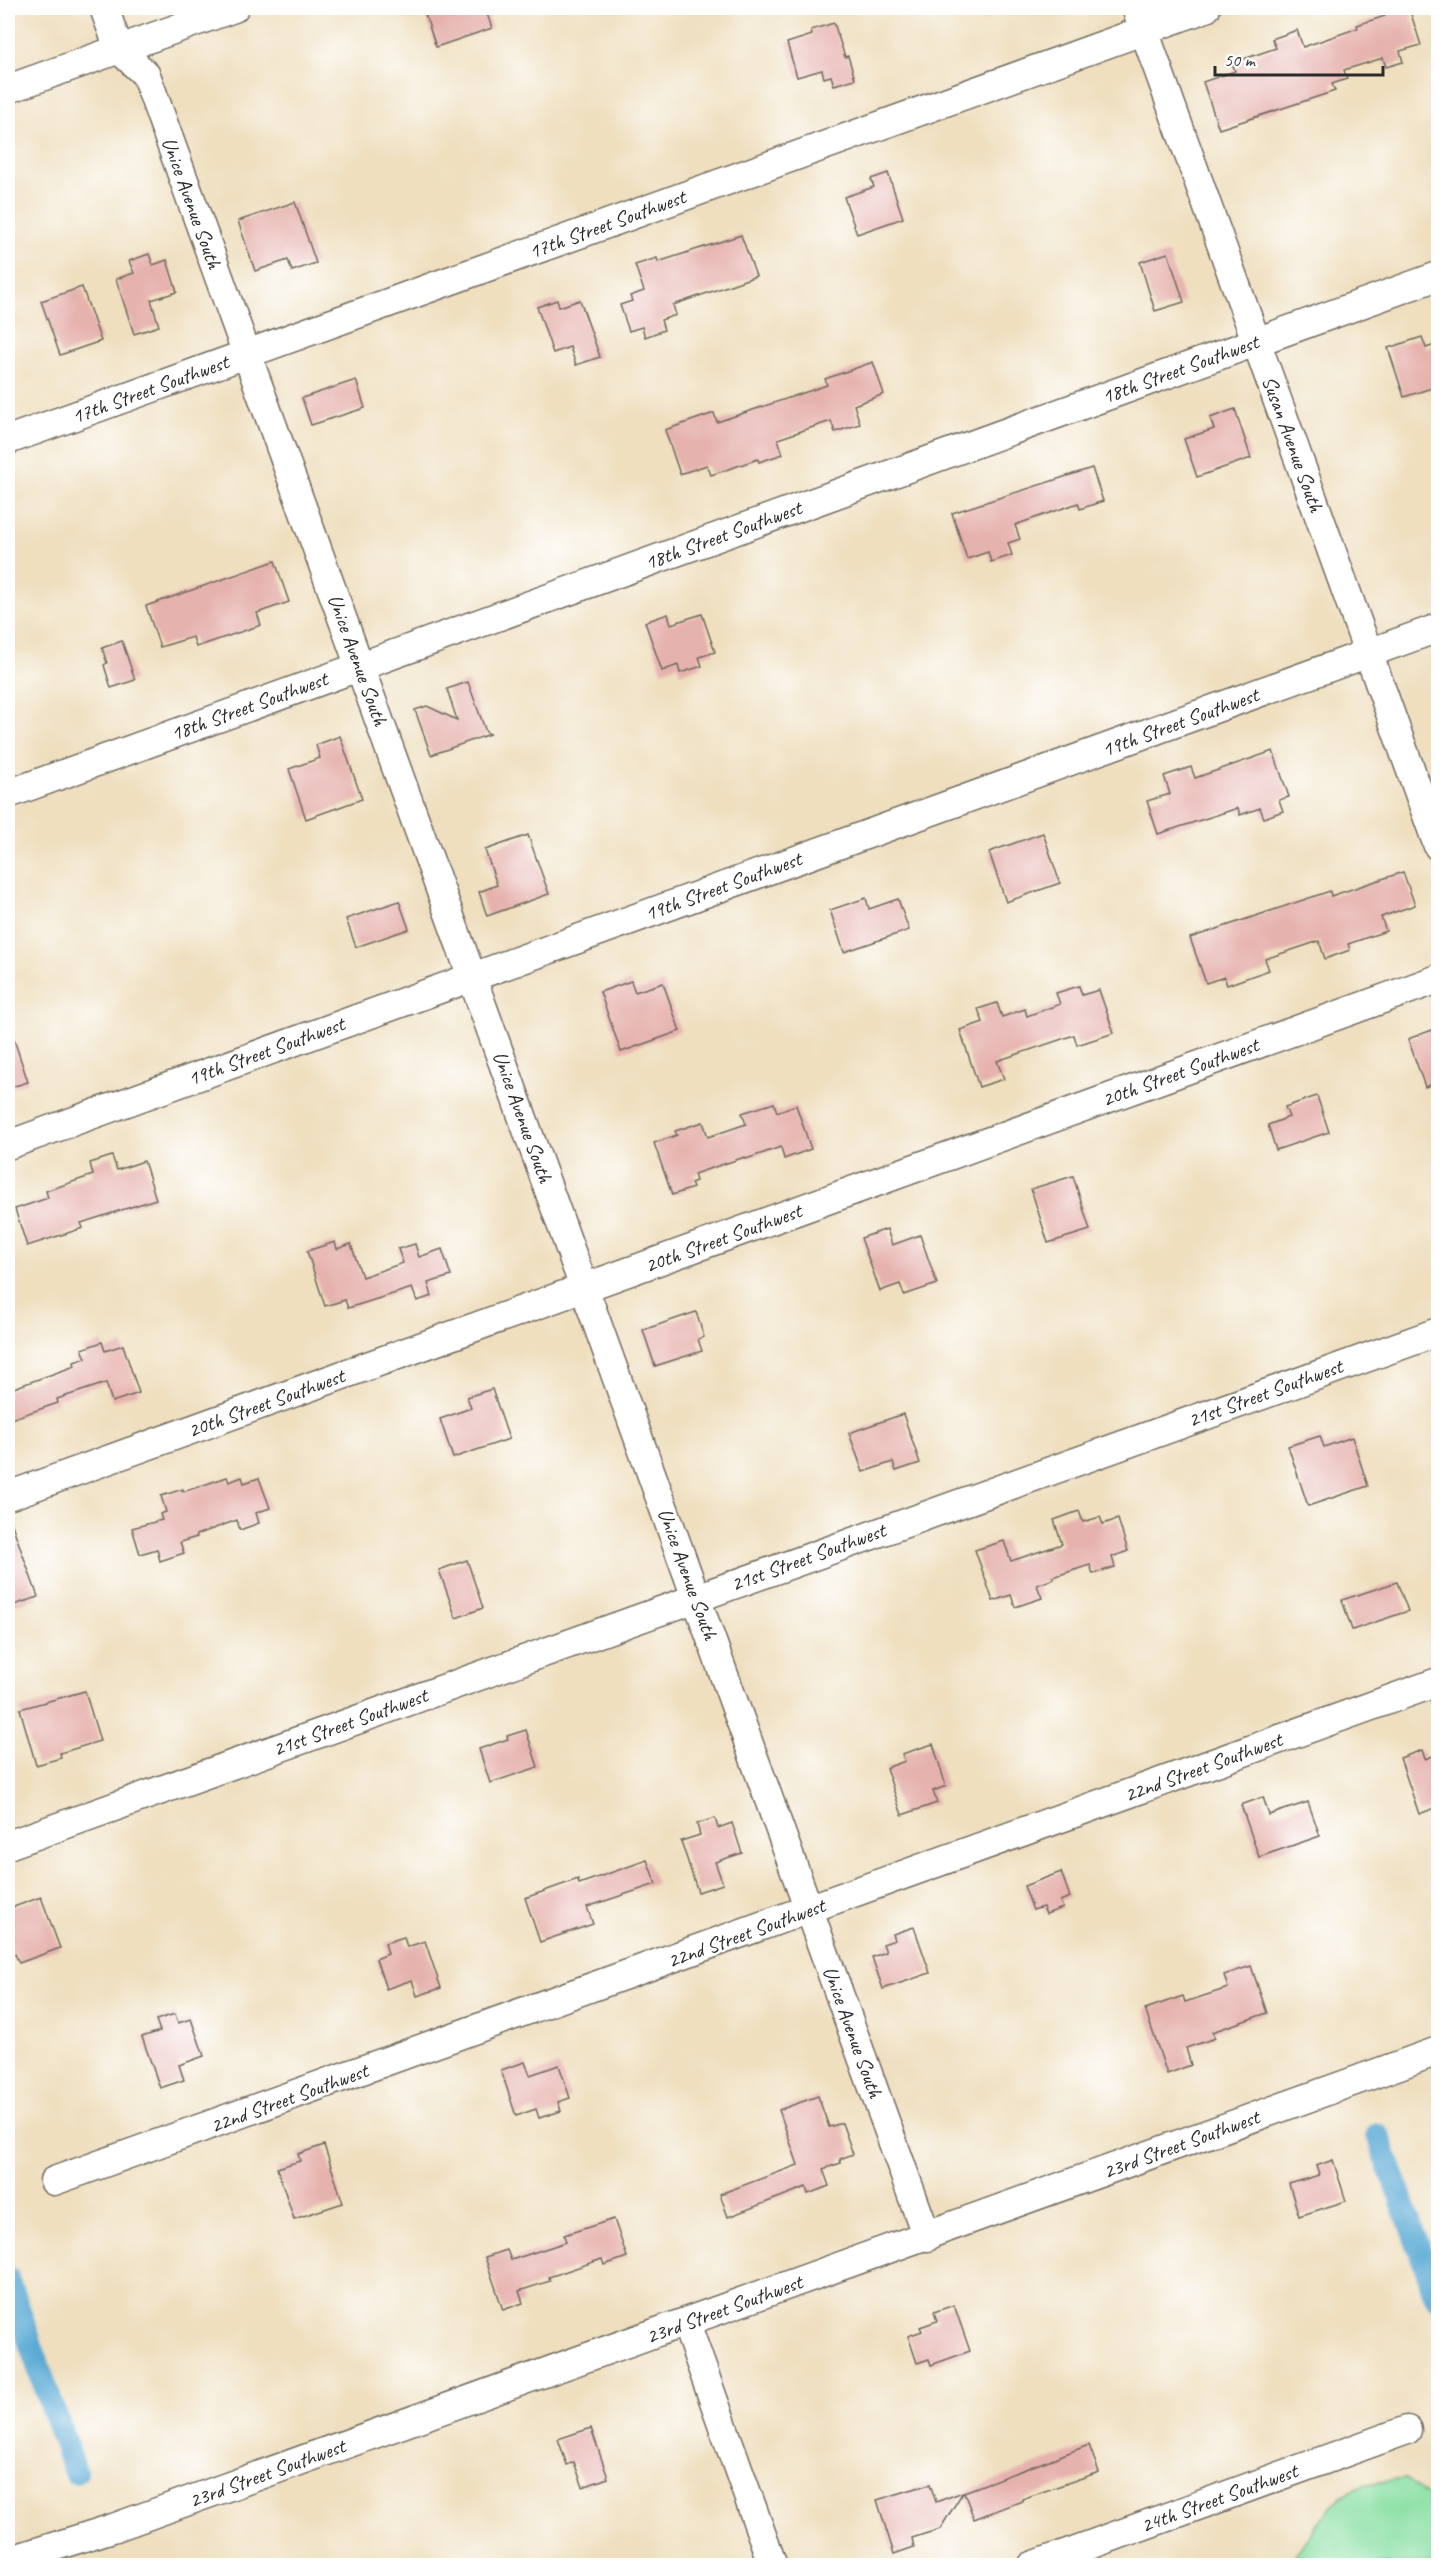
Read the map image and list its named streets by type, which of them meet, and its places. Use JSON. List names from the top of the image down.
{
  "streets": {
    "street": [
      "Unice Avenue South",
      "17th Street Southwest",
      "18th Street Southwest",
      "Susan Avenue South",
      "19th Street Southwest",
      "20th Street Southwest",
      "21st Street Southwest",
      "22nd Street Southwest",
      "23rd Street Southwest",
      "24th Street Southwest"
    ]
  },
  "crossings": [
    ["Unice Avenue South", "17th Street Southwest"],
    ["Unice Avenue South", "18th Street Southwest"],
    ["Unice Avenue South", "19th Street Southwest"],
    ["Unice Avenue South", "20th Street Southwest"],
    ["Unice Avenue South", "21st Street Southwest"],
    ["Unice Avenue South", "22nd Street Southwest"],
    ["Unice Avenue South", "23rd Street Southwest"],
    ["17th Street Southwest", "Susan Avenue South"],
    ["18th Street Southwest", "Susan Avenue South"],
    ["Susan Avenue South", "19th Street Southwest"]
  ],
  "scale_bar": "50 m"
}
